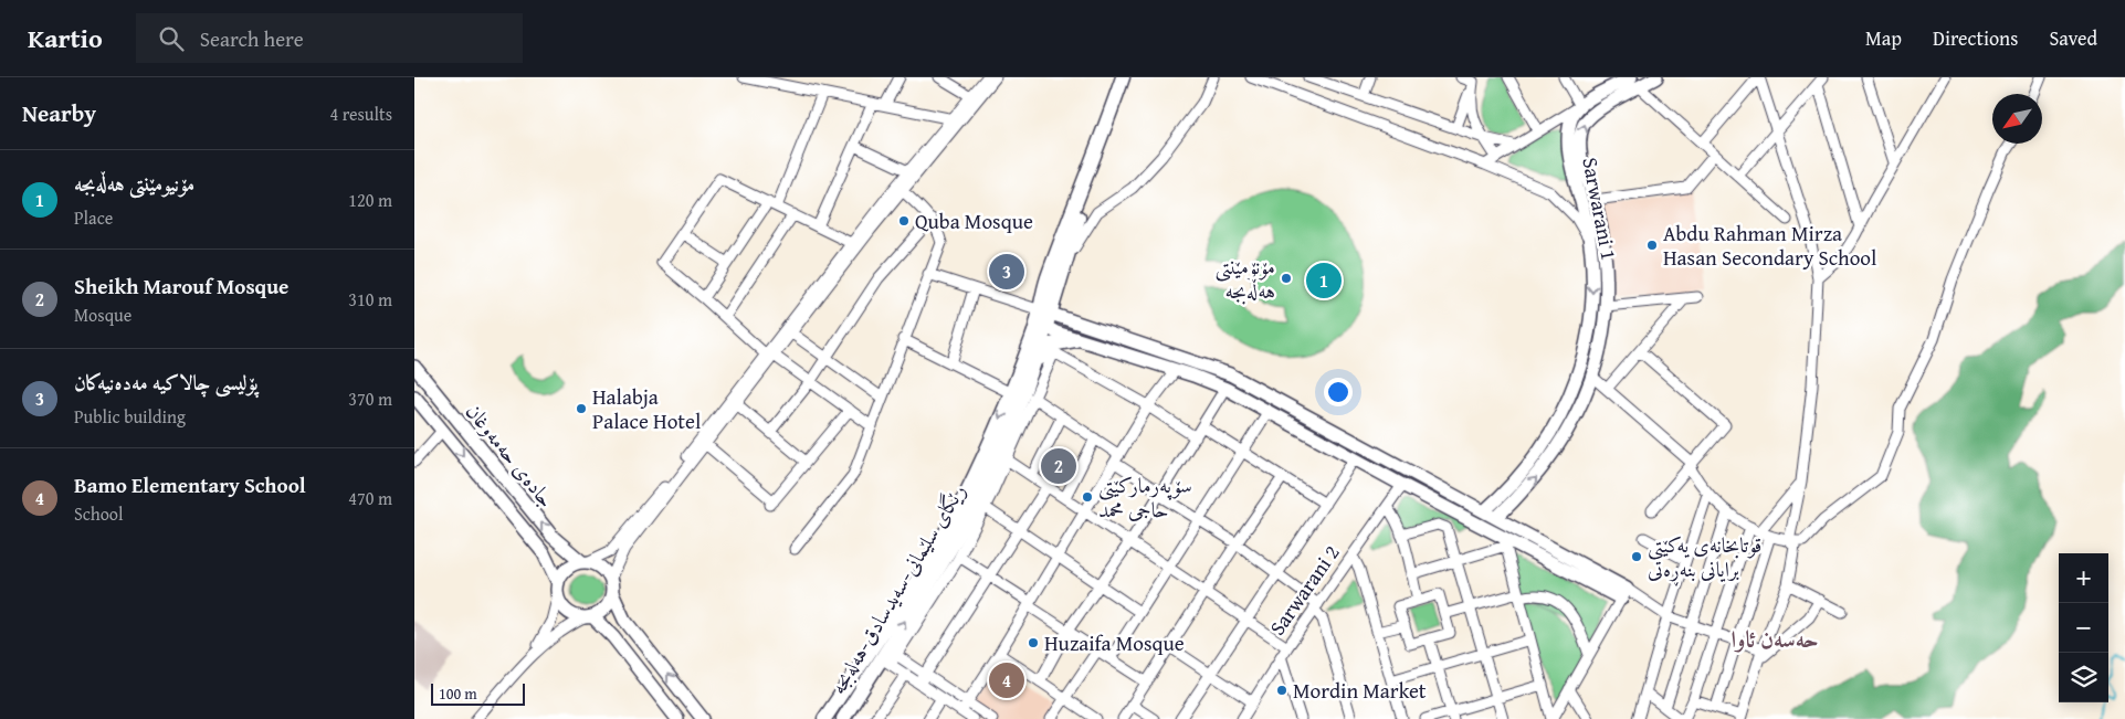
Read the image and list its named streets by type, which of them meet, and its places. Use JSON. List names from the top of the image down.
{
  "streets": {
    "highway": ["رێگای سلێمانی-سەیدسادق-هەلەبجە"],
    "main road": ["Sarwarani 1", "جادەی حەمەوغان"],
    "street": ["Sarwarani 2"]
  },
  "districts": ["حەسەن ئاوا"],
  "places": [
    "Quba Mosque",
    "Abdu Rahman Mirza Hasan Secondary School",
    "مۆنۆمێنتی هەڵەبجە",
    "Halabja Palace Hotel",
    "سۆپەرمارکێتی حاجی محمد",
    "قوتابخانەی یەکێتی برایانی بنەڕەتی",
    "Huzaifa Mosque",
    "Mordin Market"
  ],
  "scale_bar": "100 m",
  "north": "bottom left",
  "page": {
    "header": "Kartio",
    "search": "Search here",
    "nav": ["Map", "Directions", "Saved"],
    "heading": ["Nearby", "4 results"],
    "list": [
      {
        "mark": "1",
        "name": "مۆنیومێنتی هەڵەبجە",
        "note": "Place",
        "value": "120 m"
      },
      {
        "mark": "2",
        "name": "Sheikh Marouf Mosque",
        "note": "Mosque",
        "value": "310 m"
      },
      {
        "mark": "3",
        "name": "پۆلیسی چالاکیە مەدەنیەکان",
        "note": "Public building",
        "value": "370 m"
      },
      {
        "mark": "4",
        "name": "Bamo Elementary School",
        "note": "School",
        "value": "470 m"
      }
    ],
    "pins": [
      "3",
      "1",
      "2",
      "4"
    ],
    "map_buttons": ["+", "−"],
    "scale": "100 m"
  }
}
